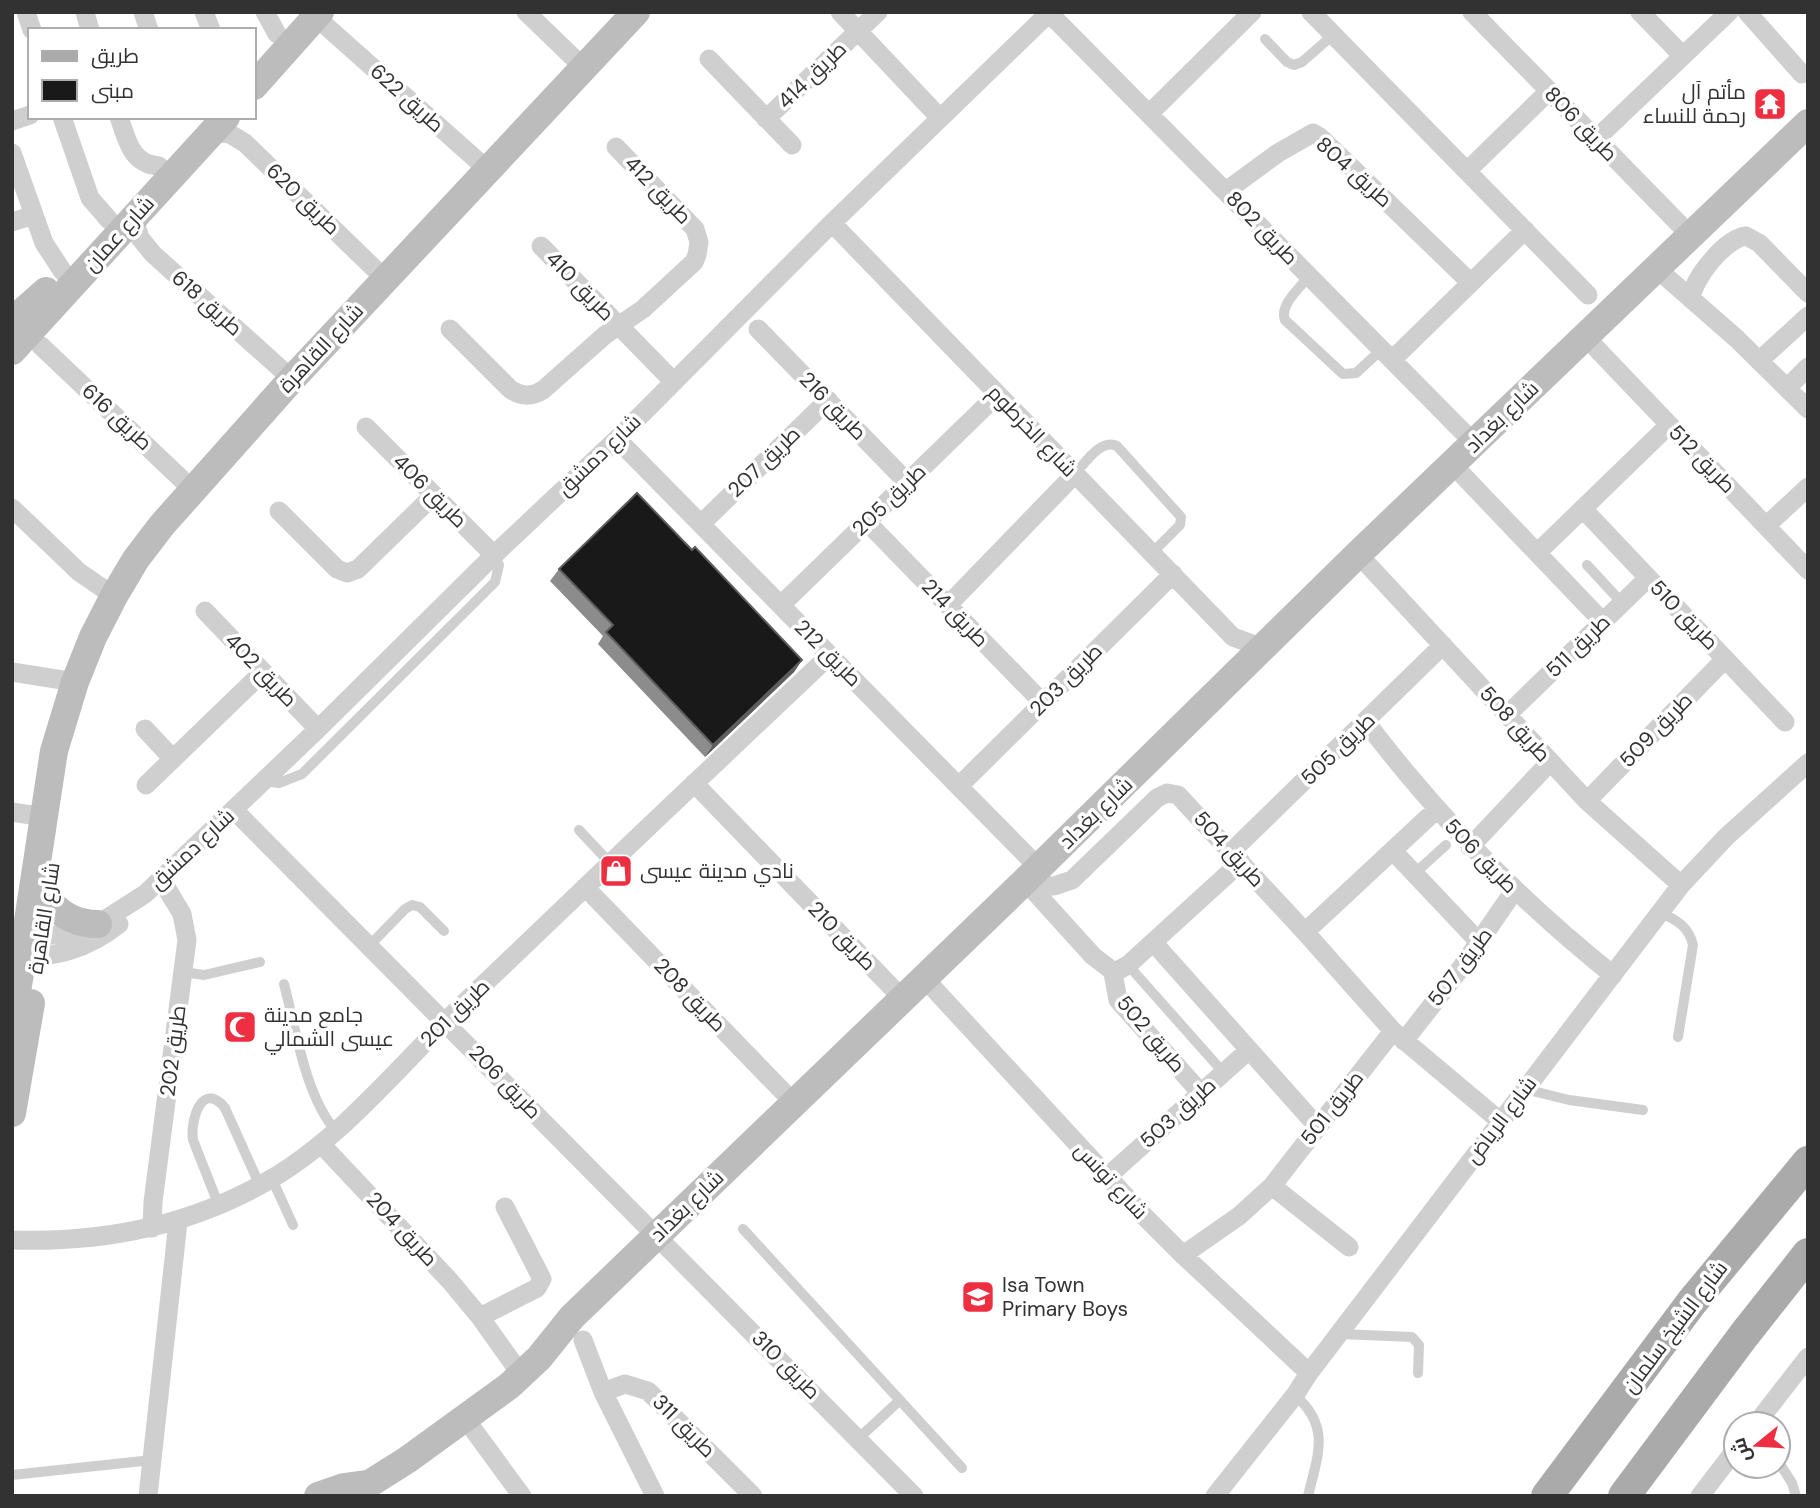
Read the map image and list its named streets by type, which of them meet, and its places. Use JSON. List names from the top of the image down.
{
  "streets": {
    "main road": ["شارع الشيخ سلمان"],
    "street": [
      "طريق 414",
      "طريق 622",
      "طريق 806",
      "طريق 804",
      "طريق 412",
      "طريق 620",
      "طريق 802",
      "شارع عمان",
      "طريق 410",
      "طريق 618",
      "شارع القاهرة",
      "طريق 216",
      "طريق 616",
      "شارع بغداد",
      "شارع الخرطوم",
      "شارع دمشق",
      "طريق 512",
      "طريق 207",
      "طريق 406",
      "طريق 205",
      "طريق 214",
      "طريق 510",
      "طريق 511",
      "طريق 212",
      "طريق 402",
      "طريق 203",
      "طريق 508",
      "طريق 509",
      "طريق 505",
      "طريق 504",
      "طريق 506",
      "طريق 210",
      "طريق 507",
      "طريق 208",
      "طريق 201",
      "طريق 502",
      "طريق 202",
      "طريق 206",
      "طريق 501",
      "طريق 503",
      "شارع الرياض",
      "شارع تونس",
      "طريق 204",
      "طريق 310",
      "طريق 311"
    ]
  },
  "crossings": [
    ["طريق 622", "شارع القاهرة"],
    ["طريق 806", "شارع بغداد"],
    ["طريق 804", "طريق 802"],
    ["طريق 412", "طريق 410"],
    ["طريق 620", "شارع عمان"],
    ["طريق 620", "شارع القاهرة"],
    ["طريق 802", "شارع بغداد"],
    ["طريق 802", "شارع دمشق"],
    ["شارع عمان", "طريق 618"],
    ["طريق 410", "شارع دمشق"],
    ["طريق 618", "شارع القاهرة"],
    ["شارع القاهرة", "طريق 616"],
    ["شارع القاهرة", "شارع دمشق"],
    ["طريق 216", "طريق 207"],
    ["طريق 216", "طريق 205"],
    ["شارع بغداد", "شارع الخرطوم"],
    ["شارع بغداد", "طريق 212"],
    ["شارع بغداد", "طريق 508"],
    ["شارع بغداد", "طريق 504"],
    ["شارع بغداد", "طريق 210"],
    ["شارع بغداد", "طريق 208"],
    ["شارع بغداد", "طريق 502"],
    ["شارع بغداد", "طريق 206"],
    ["شارع بغداد", "شارع تونس"],
    ["شارع بغداد", "طريق 204"],
    ["شارع بغداد", "طريق 310"],
    ["شارع الخرطوم", "شارع دمشق"],
    ["شارع الخرطوم", "طريق 205"],
    ["شارع الخرطوم", "طريق 203"],
    ["شارع دمشق", "طريق 406"],
    ["شارع دمشق", "طريق 212"],
    ["شارع دمشق", "طريق 402"],
    ["شارع دمشق", "طريق 202"],
    ["شارع دمشق", "طريق 206"],
    ["طريق 207", "طريق 212"],
    ["طريق 205", "طريق 214"],
    ["طريق 205", "طريق 212"],
    ["طريق 214", "طريق 203"],
    ["طريق 510", "طريق 511"],
    ["طريق 510", "طريق 509"],
    ["طريق 511", "طريق 508"],
    ["طريق 212", "طريق 203"],
    ["طريق 212", "طريق 504"],
    ["طريق 212", "طريق 201"],
    ["طريق 212", "طريق 502"],
    ["طريق 508", "طريق 509"],
    ["طريق 508", "طريق 505"],
    ["طريق 508", "شارع الرياض"],
    ["طريق 505", "طريق 504"],
    ["طريق 505", "طريق 506"],
    ["طريق 504", "طريق 507"],
    ["طريق 504", "طريق 502"],
    ["طريق 504", "طريق 501"],
    ["طريق 506", "طريق 507"],
    ["طريق 506", "شارع الرياض"],
    ["طريق 210", "طريق 201"],
    ["طريق 507", "طريق 501"],
    ["طريق 208", "طريق 201"],
    ["طريق 201", "طريق 202"],
    ["طريق 201", "طريق 206"],
    ["طريق 201", "طريق 204"],
    ["طريق 502", "طريق 503"],
    ["طريق 206", "طريق 310"],
    ["طريق 501", "شارع تونس"],
    ["طريق 503", "شارع تونس"],
    ["شارع الرياض", "شارع تونس"]
  ],
  "places": {
    "temple": ["مأتم آل رحمة للنساء"],
    "shop": ["نادي مدينة عيسى"],
    "mosque": ["جامع مدينة عيسى الشمالي"],
    "school or university": ["Isa Town Primary Boys"]
  },
  "legend": ["طريق", "مبنى"],
  "north": "left"
}
